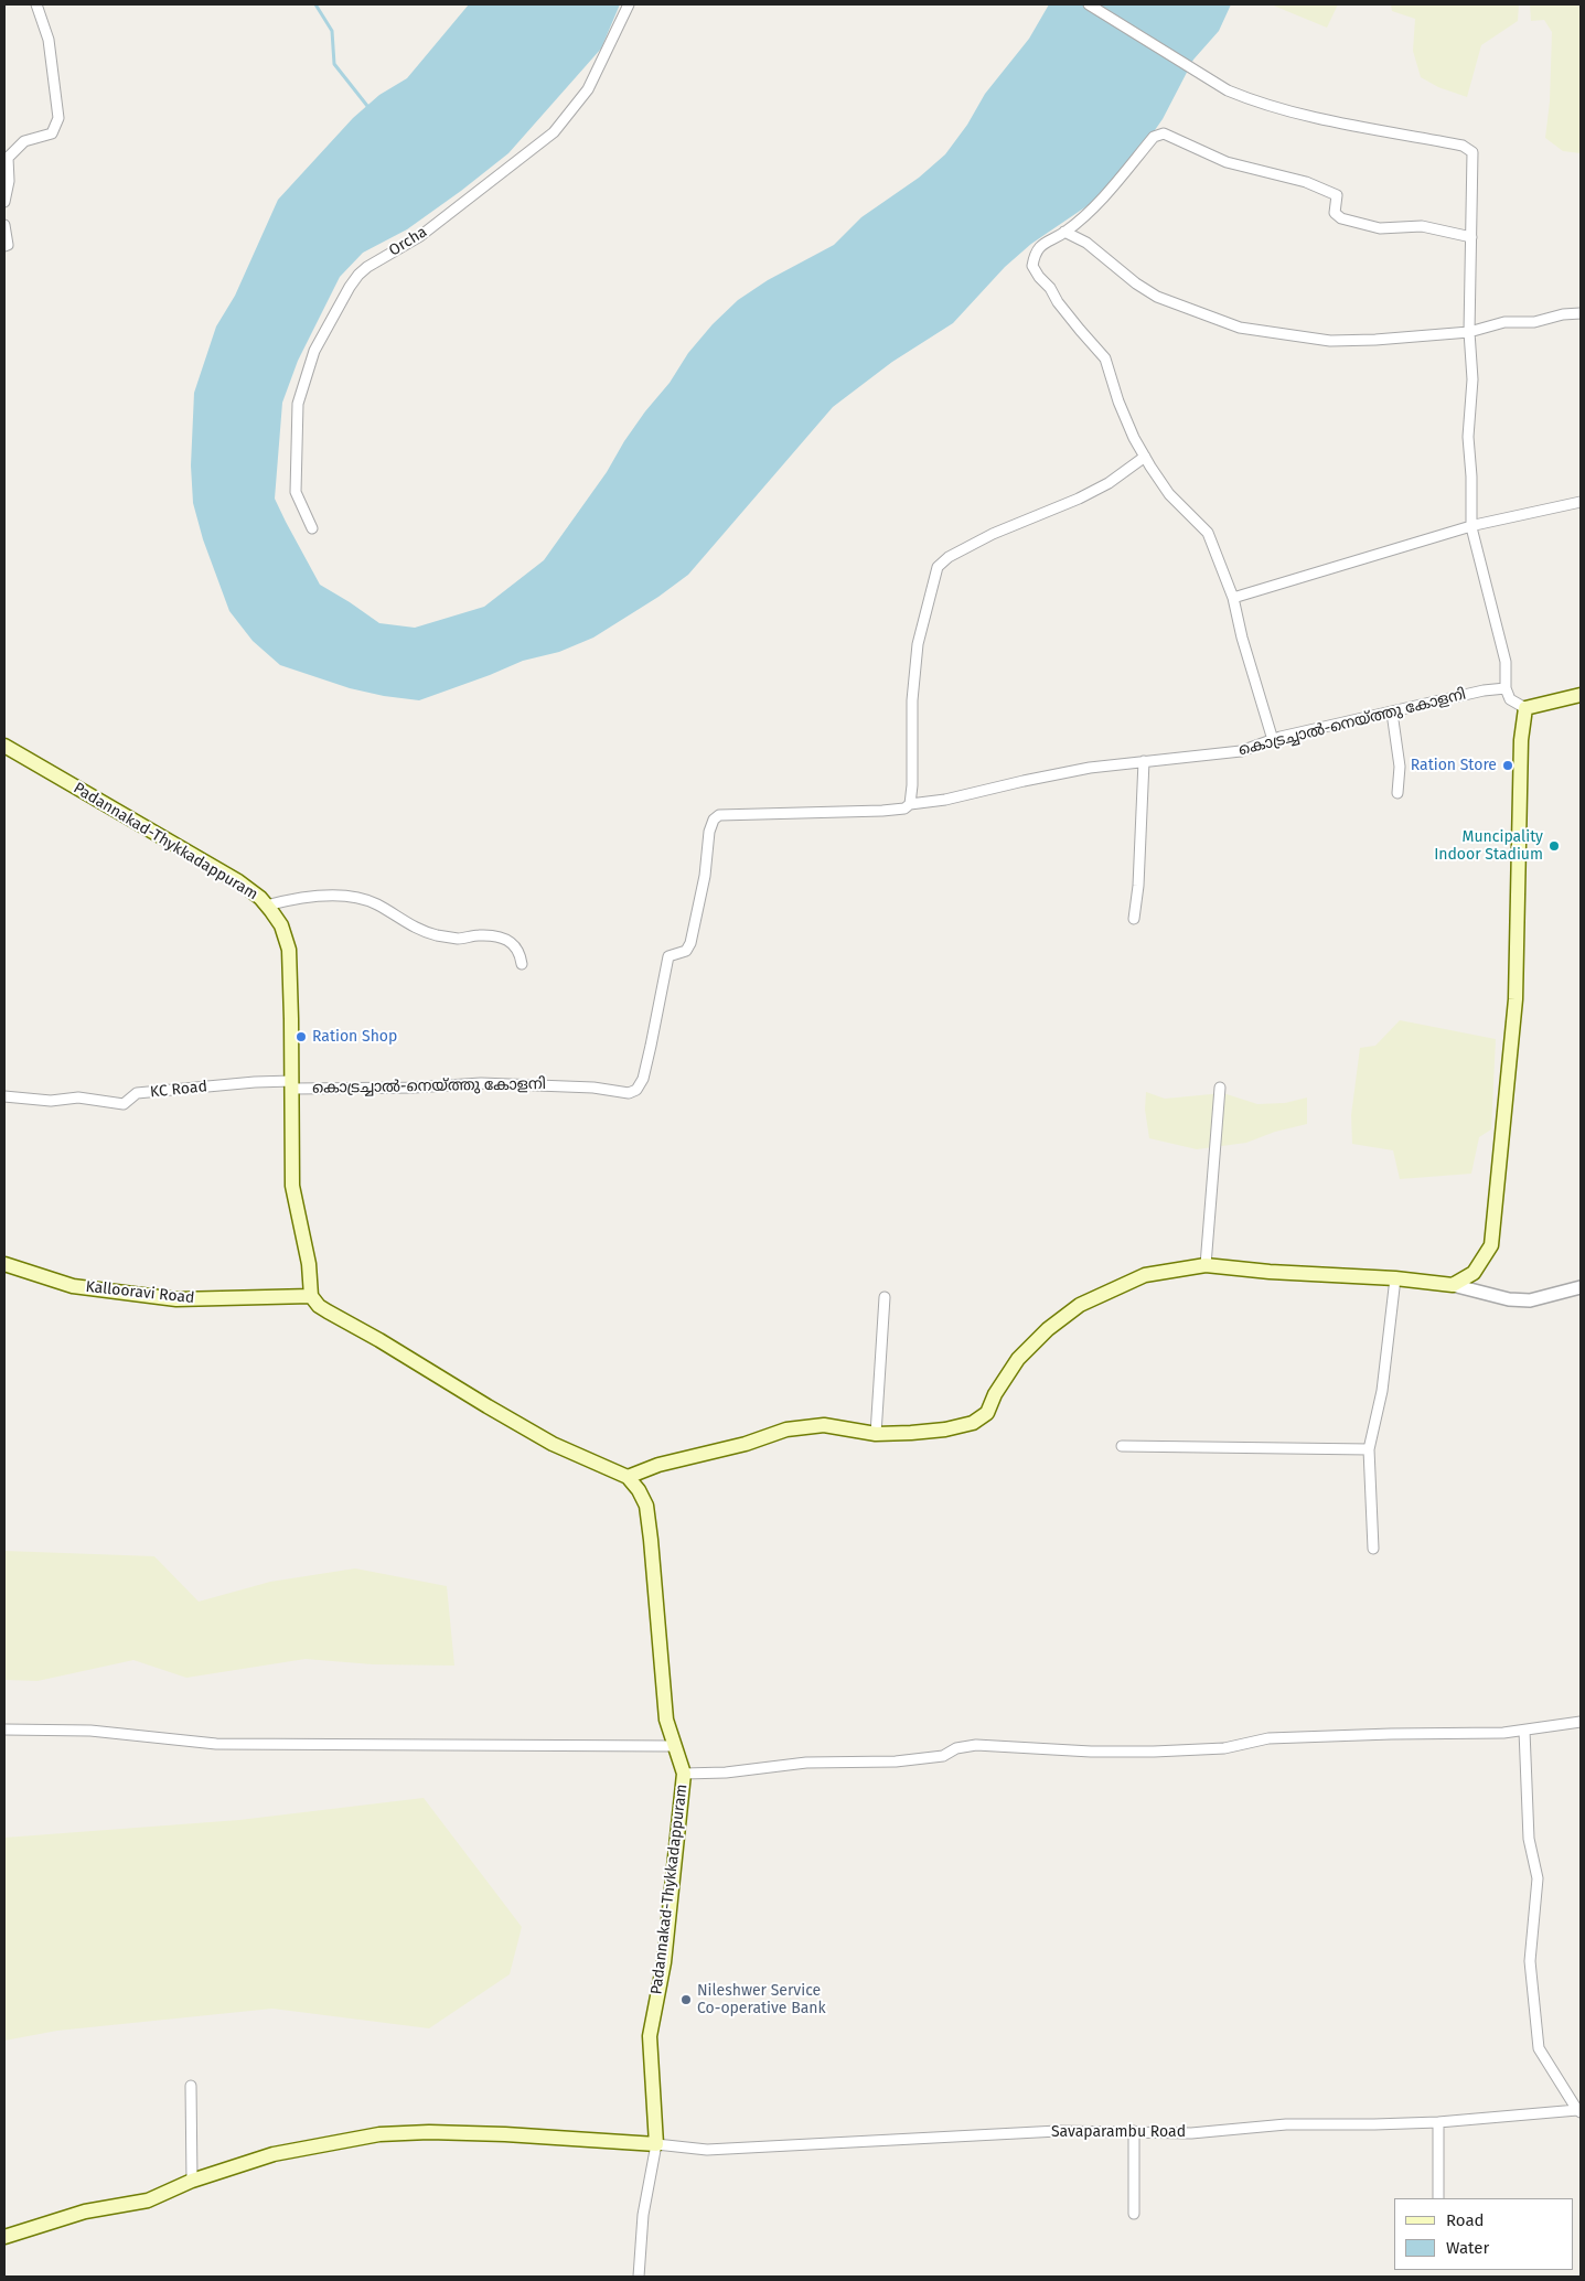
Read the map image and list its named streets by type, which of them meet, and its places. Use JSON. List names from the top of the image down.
{
  "streets": {
    "main road": ["Padannakad-Thykkadappuram", "Kallooravi Road"],
    "street": [
      "Orcha",
      "കൊട്രച്ചാൽ-നെയ്ത്തു കോളനി",
      "KC Road",
      "Savaparambu Road"
    ]
  },
  "crossings": [
    ["കൊട്രച്ചാൽ-നെയ്ത്തു കോളനി", "Padannakad-Thykkadappuram"],
    ["കൊട്രച്ചാൽ-നെയ്ത്തു കോളനി", "KC Road"],
    ["Padannakad-Thykkadappuram", "KC Road"],
    ["Padannakad-Thykkadappuram", "Kallooravi Road"],
    ["Padannakad-Thykkadappuram", "Savaparambu Road"]
  ],
  "places": [
    "Ration Store",
    "Muncipality Indoor Stadium",
    "Ration Shop",
    "Nileshwer Service Co-operative Bank"
  ],
  "legend": ["Road", "Water"]
}
